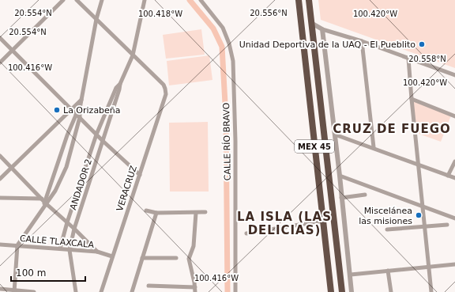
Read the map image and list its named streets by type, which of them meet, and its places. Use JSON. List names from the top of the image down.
{
  "streets": {
    "highway": ["MEX 45"],
    "street": [
      "CALLE RÍO BRAVO",
      "ANDADOR 2",
      "VERACRUZ",
      "CALLE TLAXCALA"
    ]
  },
  "crossings": [
    ["ANDADOR 2", "VERACRUZ"],
    ["ANDADOR 2", "CALLE TLAXCALA"],
    ["VERACRUZ", "CALLE TLAXCALA"]
  ],
  "districts": ["CRUZ DE FUEGO", "LA ISLA (LAS DELICIAS)"],
  "places": ["Unidad Deportiva de la UAQ - El Pueblito", "La Orizabeña", "Miscelánea las misiones"],
  "scale_bar": "100 m",
  "coordinates": [
    "20.554°N",
    "20.556°N",
    "100.418°W",
    "100.420°W",
    "20.558°N",
    "100.416°W"
  ]
}
